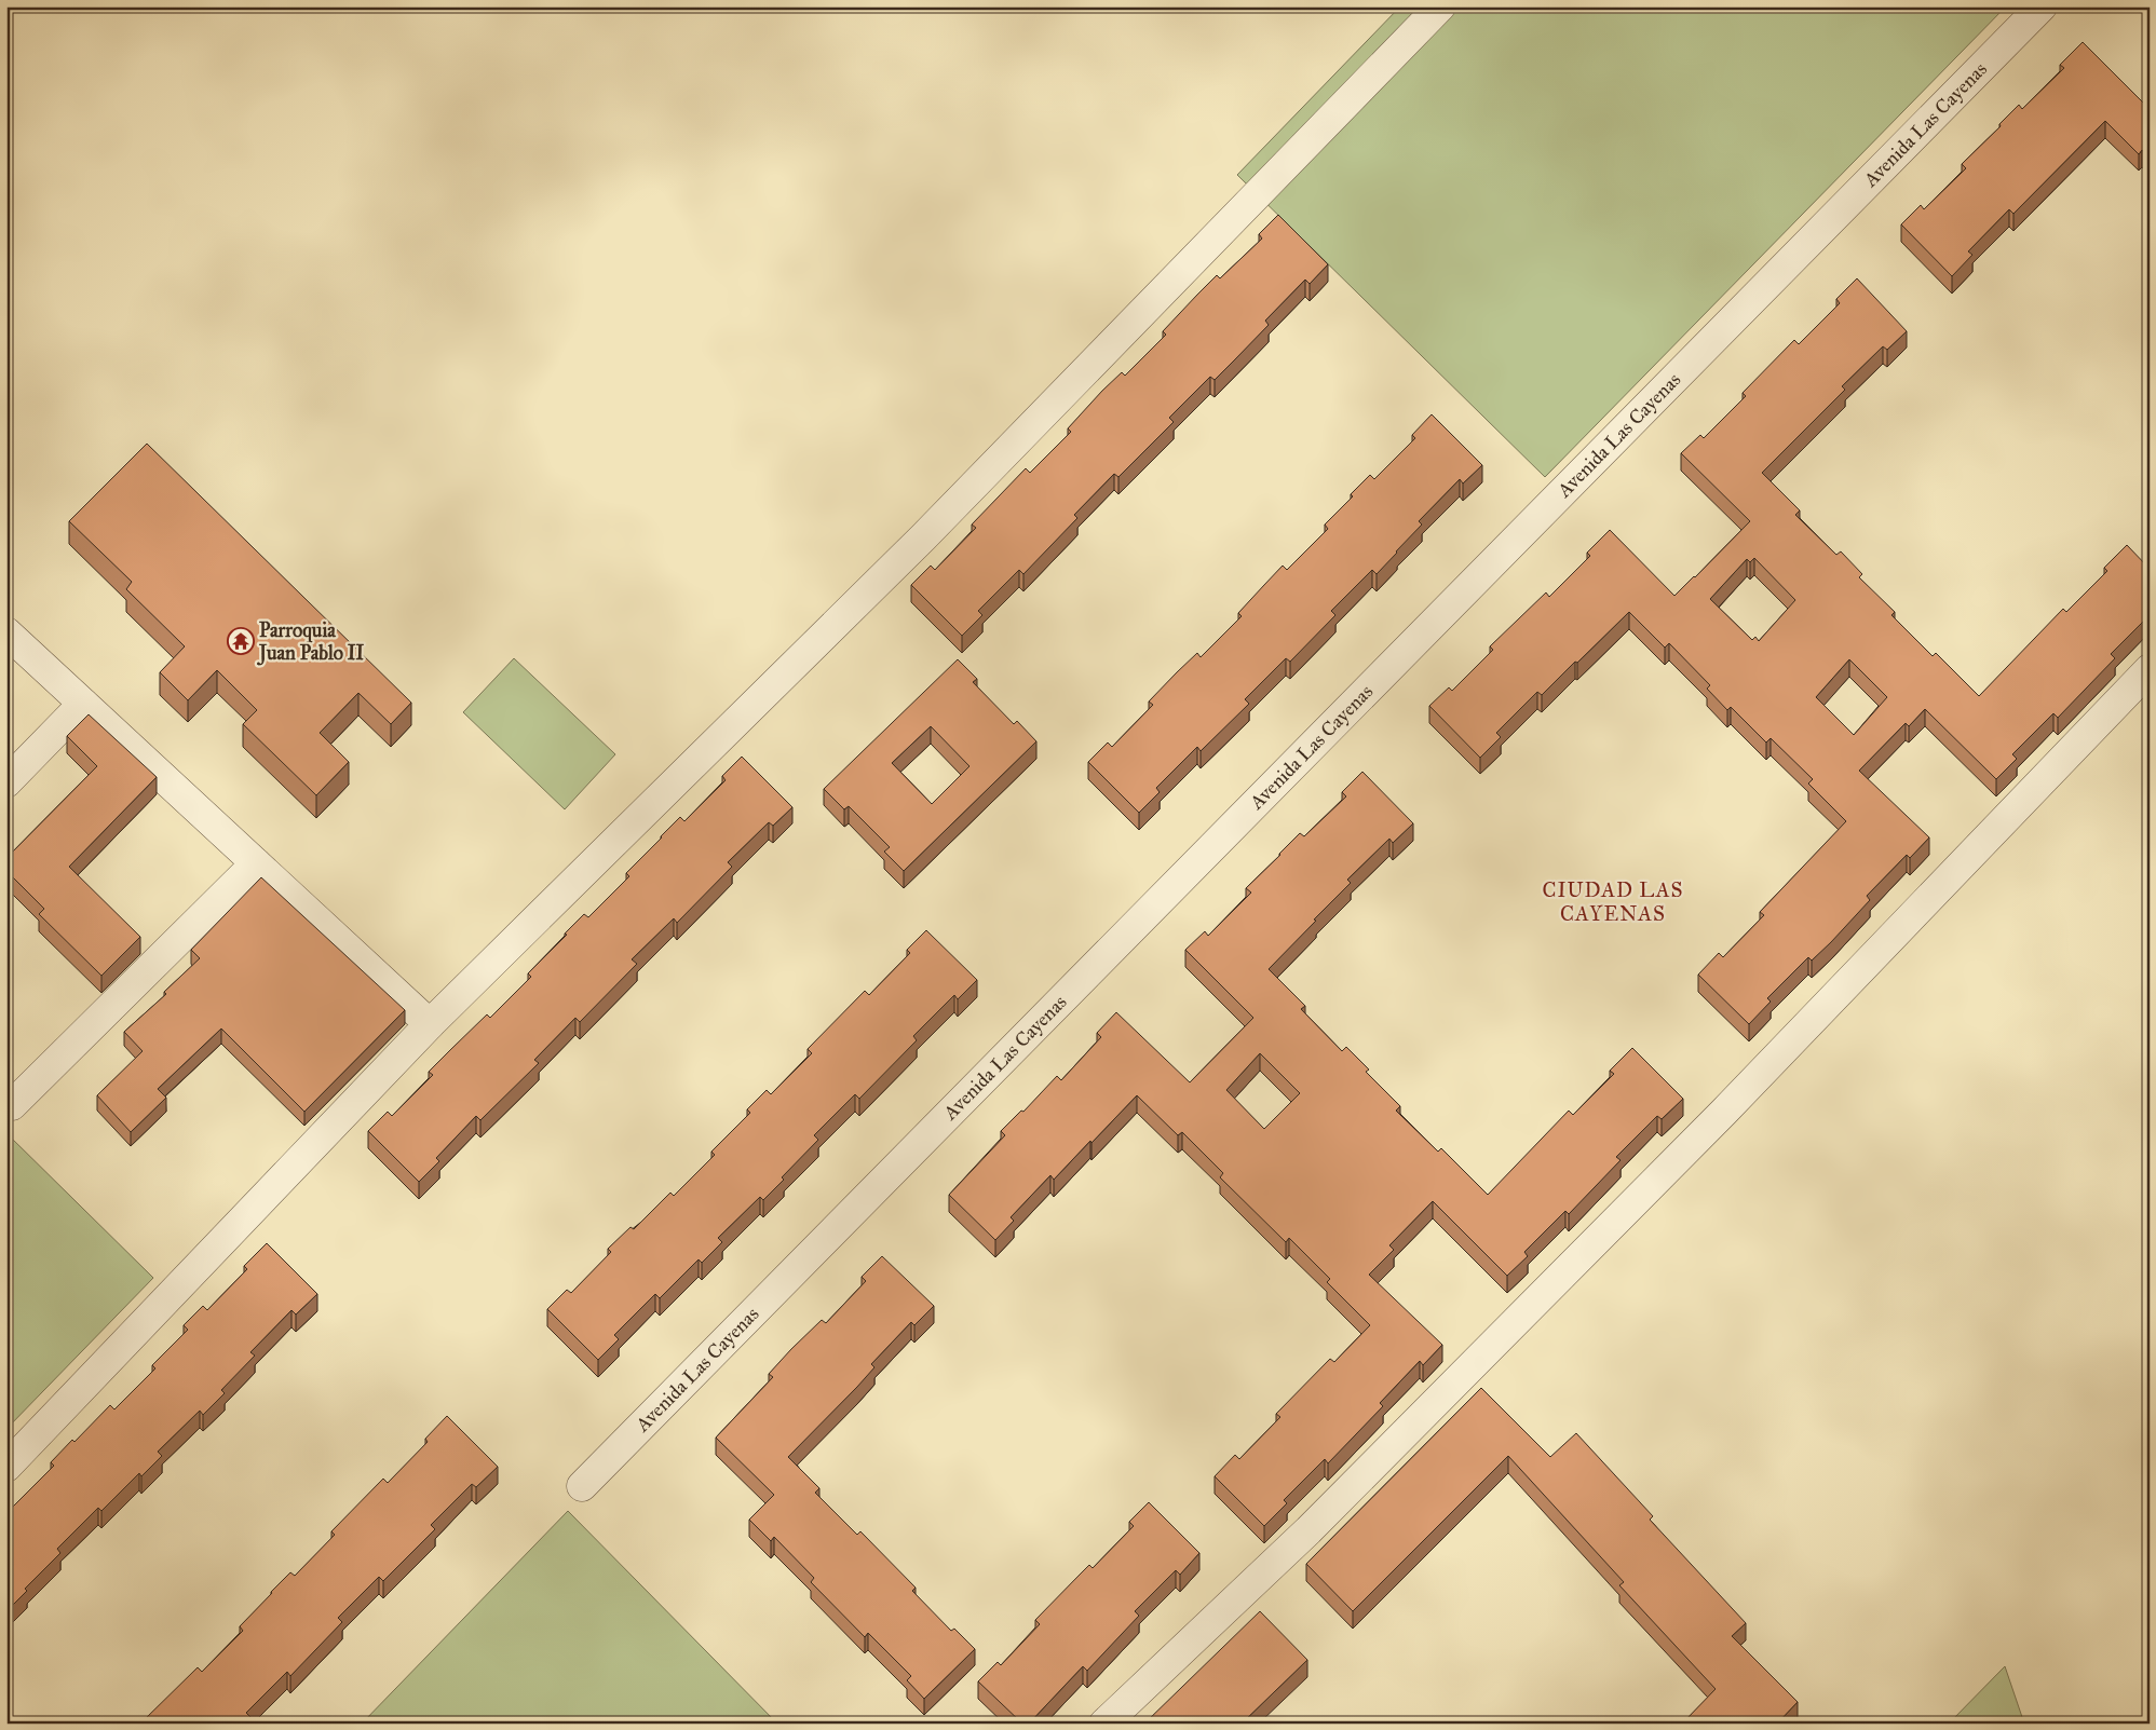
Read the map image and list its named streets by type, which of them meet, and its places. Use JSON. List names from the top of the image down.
{
  "streets": {
    "street": ["Avenida Las Cayenas"]
  },
  "districts": ["CIUDAD LAS CAYENAS"],
  "places": {
    "temple": ["Parroquia Juan Pablo II"]
  }
}
